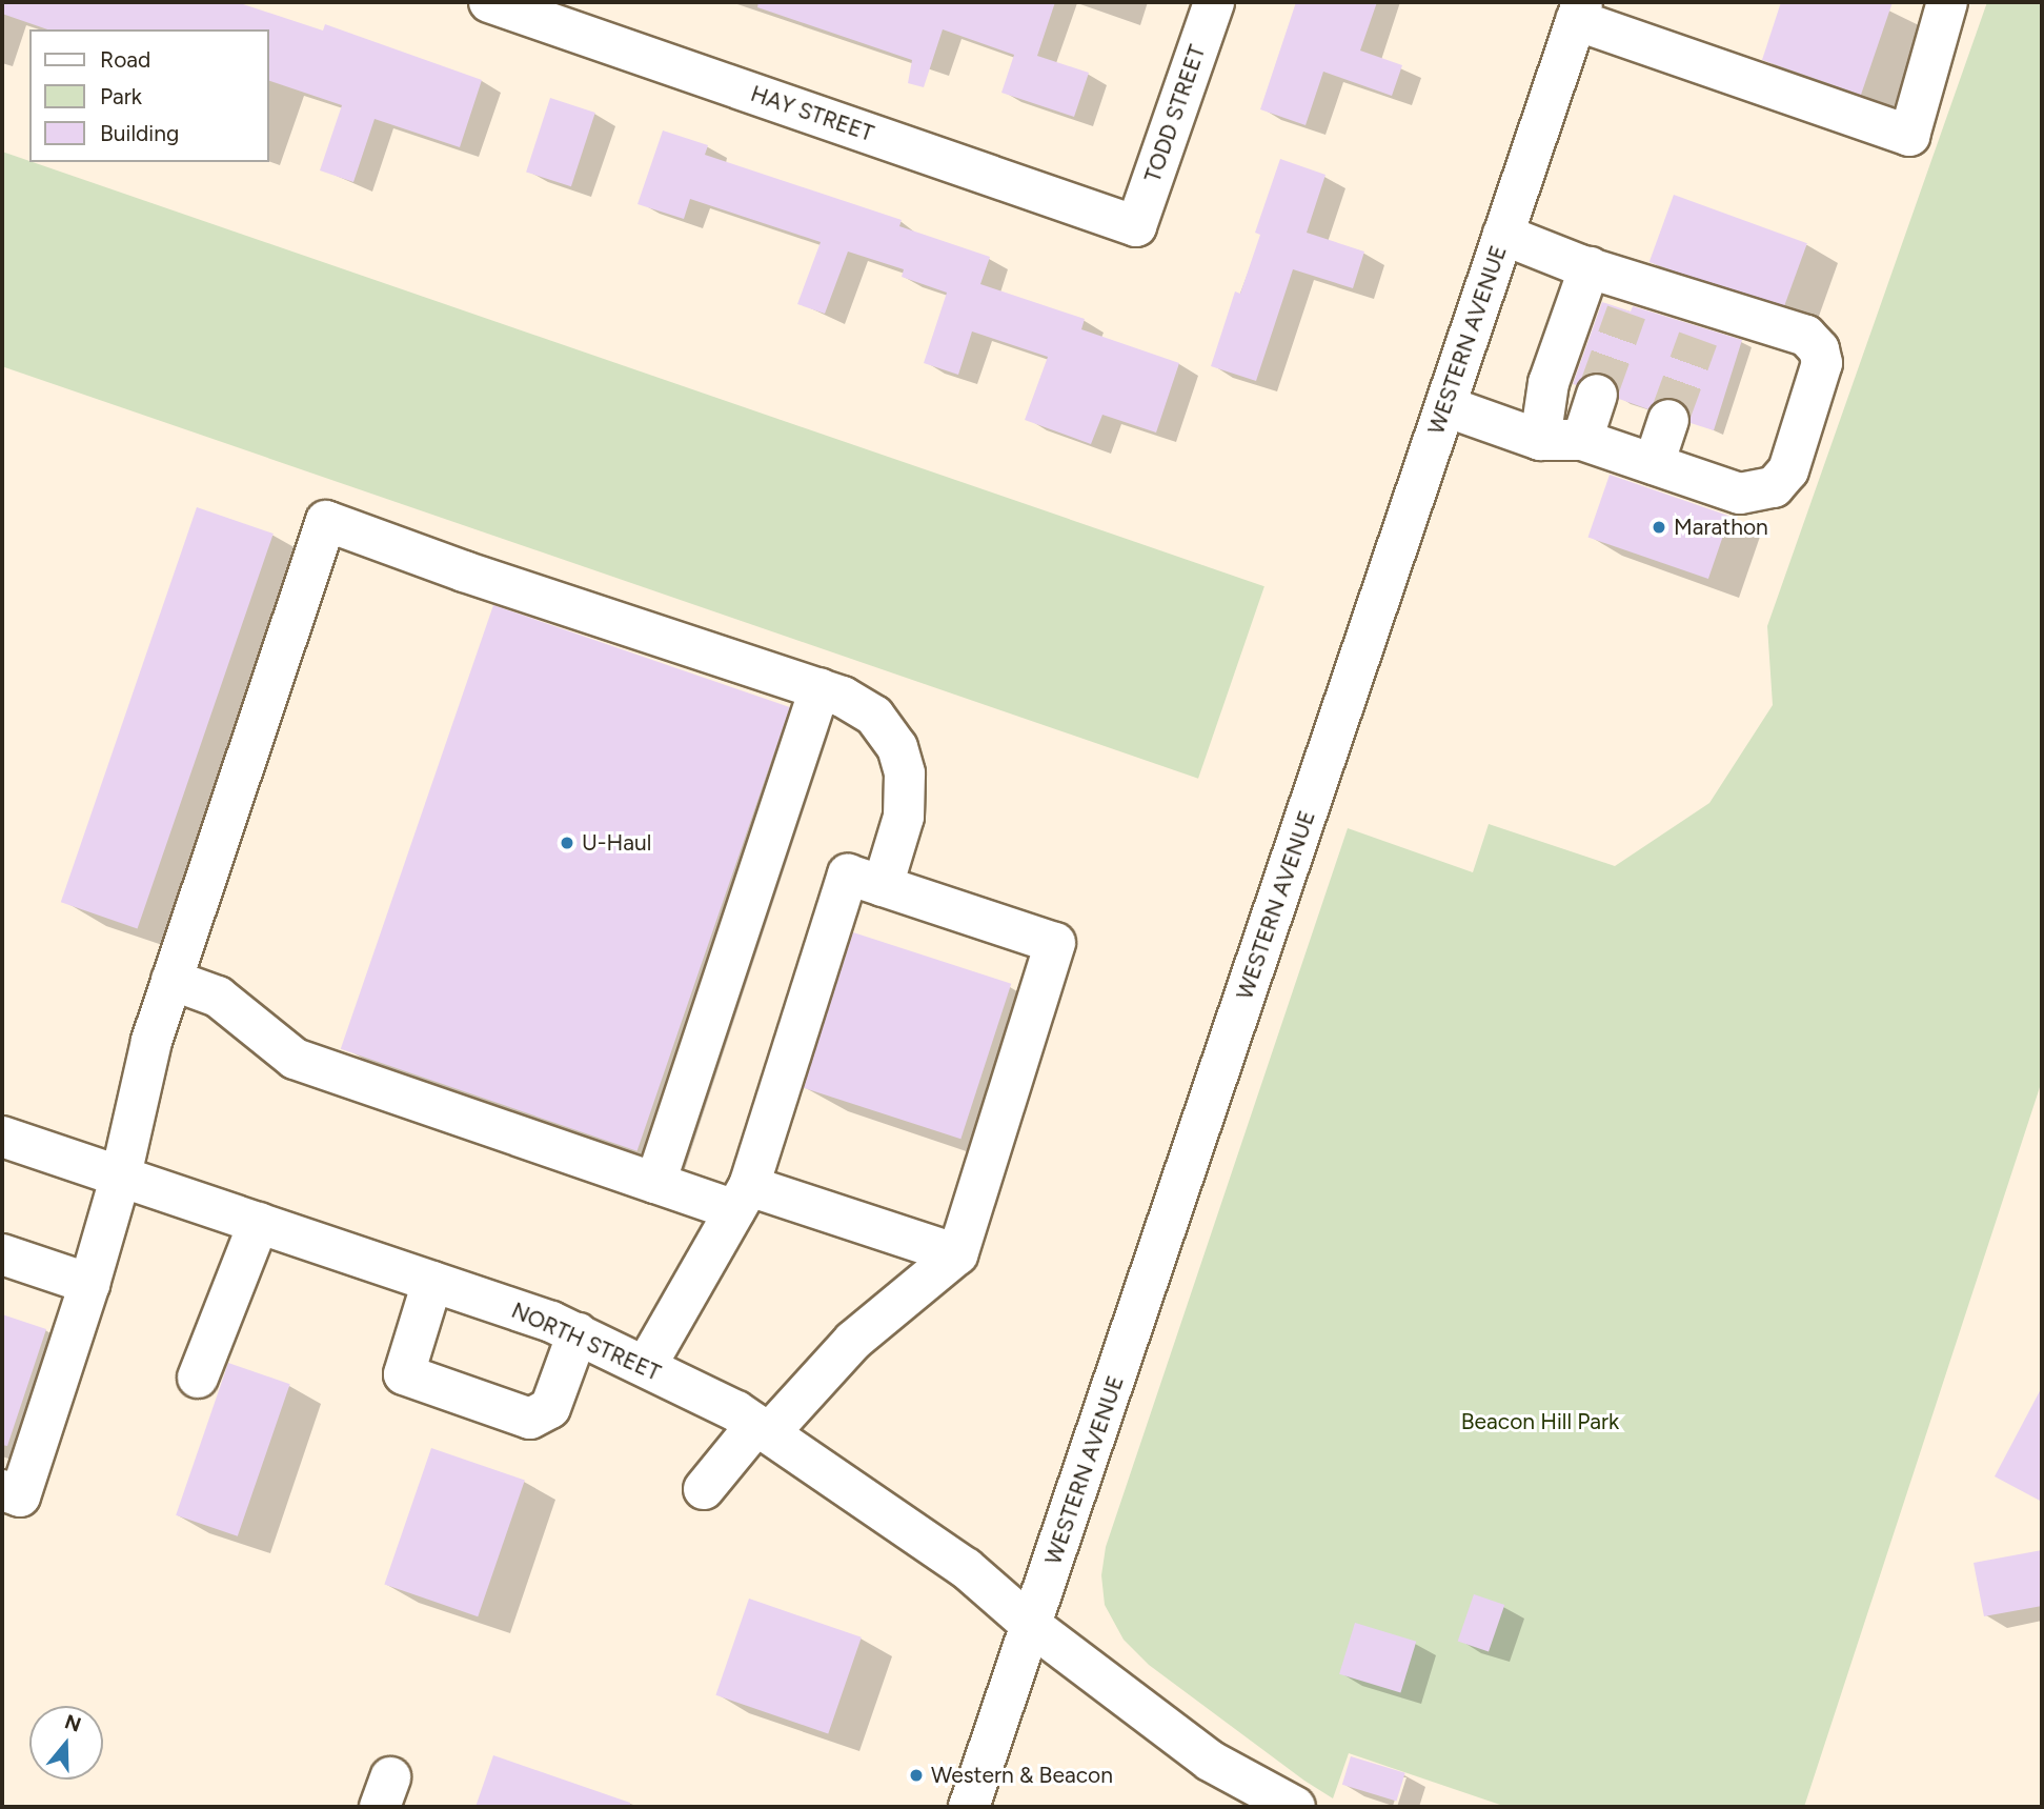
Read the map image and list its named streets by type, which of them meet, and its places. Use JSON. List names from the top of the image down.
{
  "streets": {
    "street": [
      "HAY STREET",
      "TODD STREET",
      "WESTERN AVENUE",
      "NORTH STREET"
    ]
  },
  "crossings": [
    ["HAY STREET", "TODD STREET"],
    ["WESTERN AVENUE", "NORTH STREET"]
  ],
  "parks": ["Beacon Hill Park"],
  "places": ["Marathon", "U-Haul", "Western & Beacon"],
  "legend": ["Road", "Park", "Building"],
  "north": "top"
}
